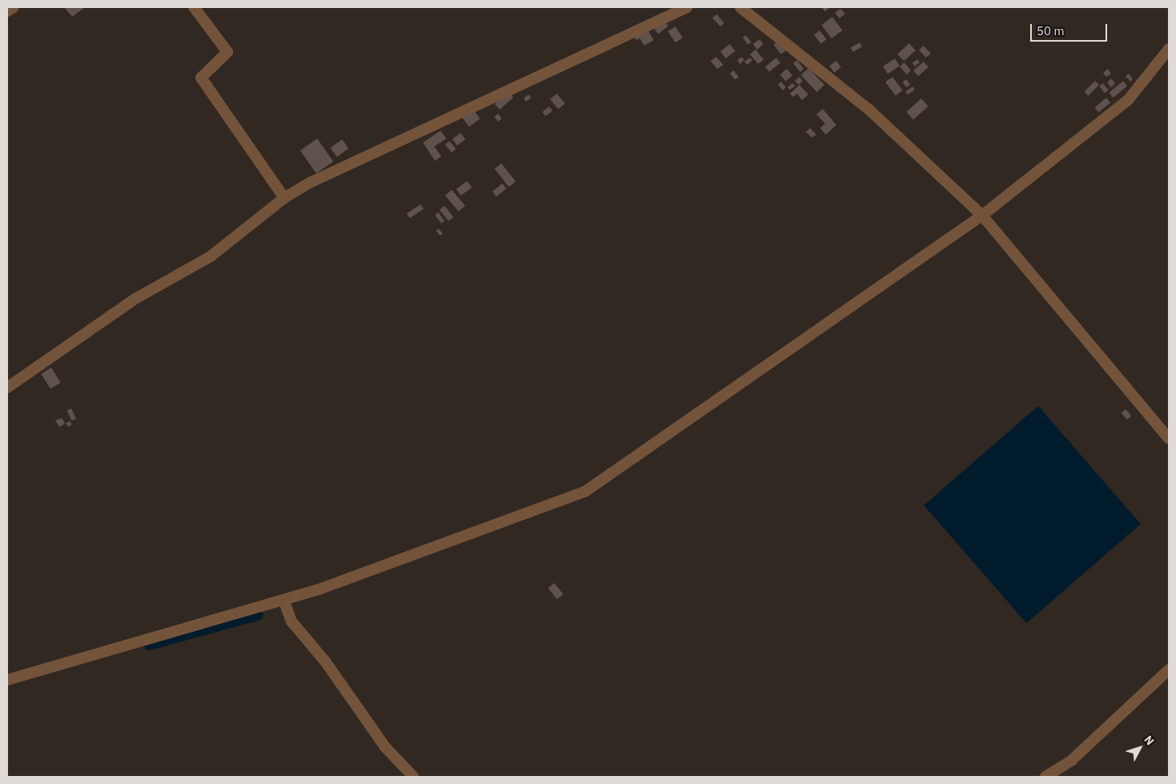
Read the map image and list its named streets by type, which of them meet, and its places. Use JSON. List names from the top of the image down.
{
  "scale_bar": "50 m",
  "north": "top right"
}
